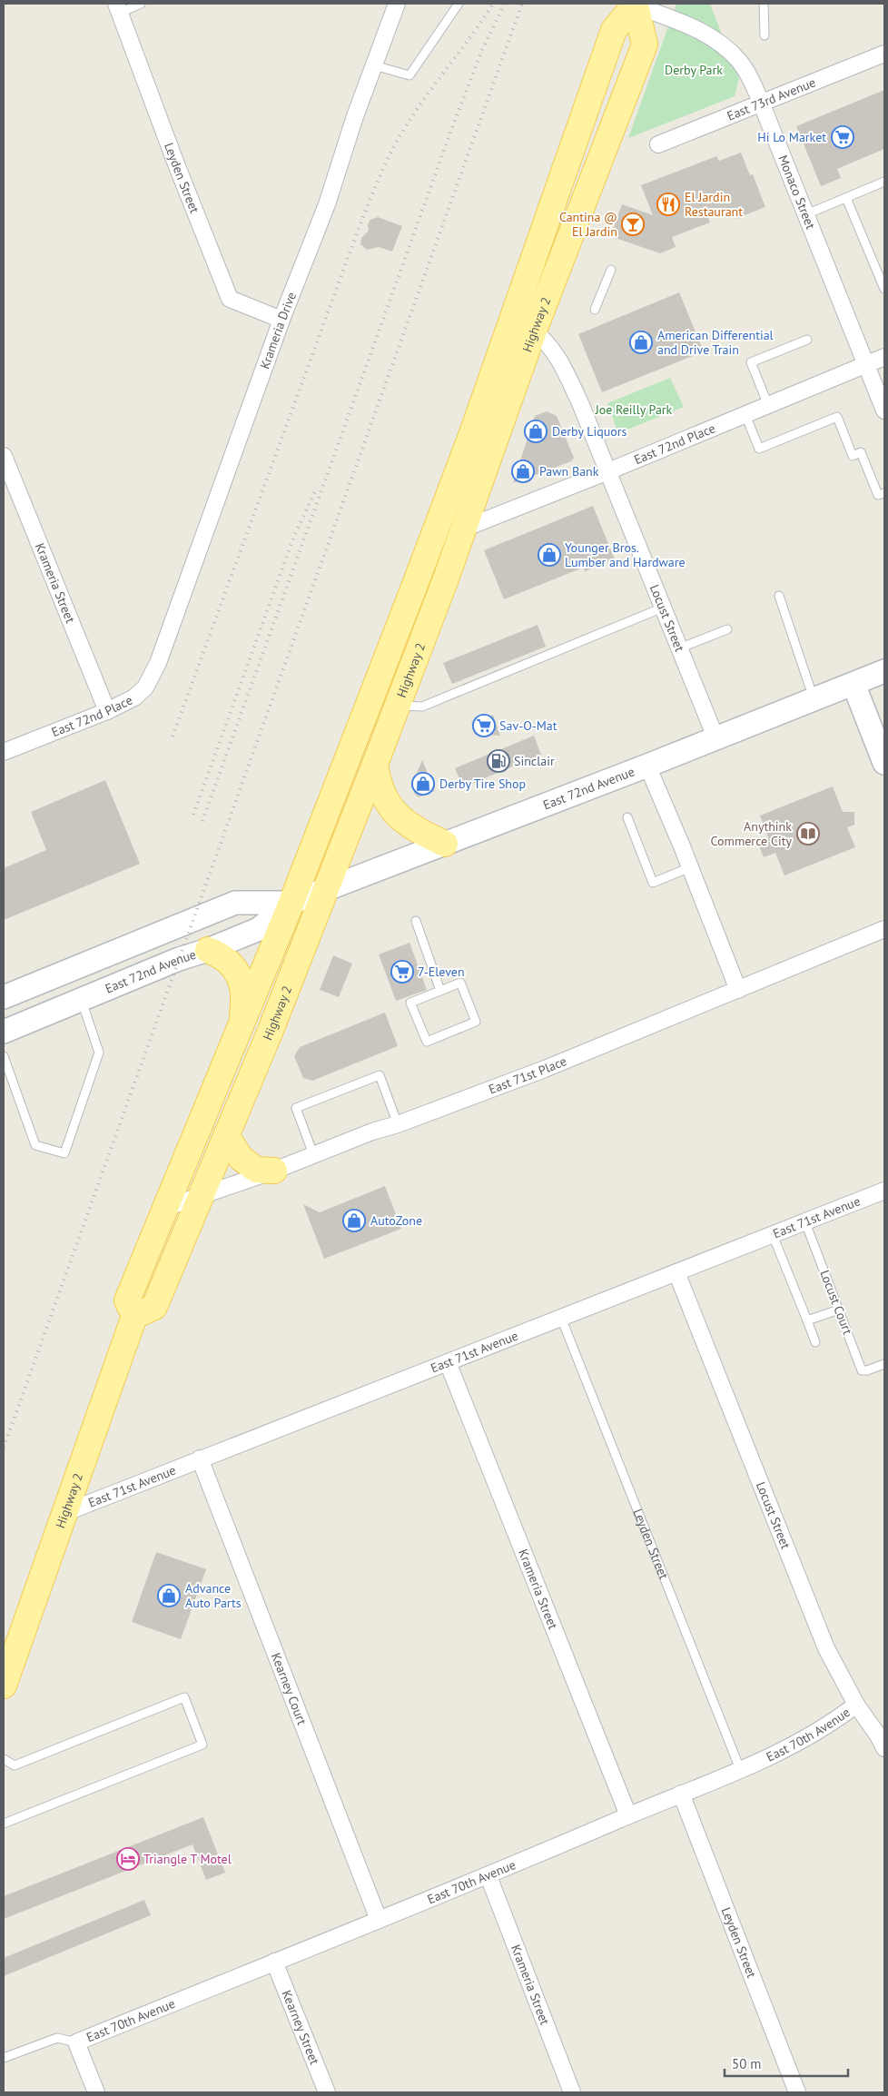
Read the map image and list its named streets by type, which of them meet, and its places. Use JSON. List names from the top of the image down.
{
  "streets": {
    "main road": ["Highway 2", "East 72nd Avenue"],
    "street": [
      "East 73rd Avenue",
      "Leyden Street",
      "Monaco Street",
      "Krameria Drive",
      "East 72nd Place",
      "Krameria Street",
      "Locust Street",
      "East 71st Place",
      "East 71st Avenue",
      "Kearney Court",
      "East 70th Avenue",
      "Kearney Street"
    ],
    "lane": ["Locust Court"]
  },
  "crossings": [
    ["East 73rd Avenue", "Monaco Street"],
    ["Leyden Street", "Krameria Drive"],
    ["Leyden Street", "East 71st Avenue"],
    ["Leyden Street", "East 70th Avenue"],
    ["Monaco Street", "Highway 2"],
    ["Monaco Street", "East 72nd Place"],
    ["Highway 2", "East 72nd Place"],
    ["Highway 2", "Locust Street"],
    ["Highway 2", "East 72nd Avenue"],
    ["Highway 2", "East 71st Place"],
    ["Highway 2", "East 71st Avenue"],
    ["Krameria Drive", "East 72nd Place"],
    ["East 72nd Place", "Krameria Street"],
    ["East 72nd Place", "Locust Street"],
    ["Krameria Street", "East 71st Avenue"],
    ["Krameria Street", "East 70th Avenue"],
    ["Locust Street", "East 72nd Avenue"],
    ["Locust Street", "East 71st Avenue"],
    ["Locust Street", "East 70th Avenue"],
    ["East 71st Avenue", "Locust Court"],
    ["East 71st Avenue", "Kearney Court"],
    ["Kearney Court", "East 70th Avenue"],
    ["East 70th Avenue", "Kearney Street"]
  ],
  "parks": ["Derby Park", "Joe Reilly Park"],
  "places": {
    "supermarket": ["Hi Lo Market", "Sav-O-Mat", "7-Eleven"],
    "restaurant": ["El Jardin Restaurant"],
    "bar": ["Cantina @ El Jardin"],
    "shop": [
      "American Differential and Drive Train",
      "Derby Liquors",
      "Pawn Bank",
      "Younger Bros. Lumber and Hardware",
      "Derby Tire Shop",
      "AutoZone",
      "Advance Auto Parts"
    ],
    "fuel station": ["Sinclair"],
    "library": ["Anythink Commerce City"],
    "hotel": ["Triangle T Motel"]
  },
  "scale_bar": "50 m"
}
